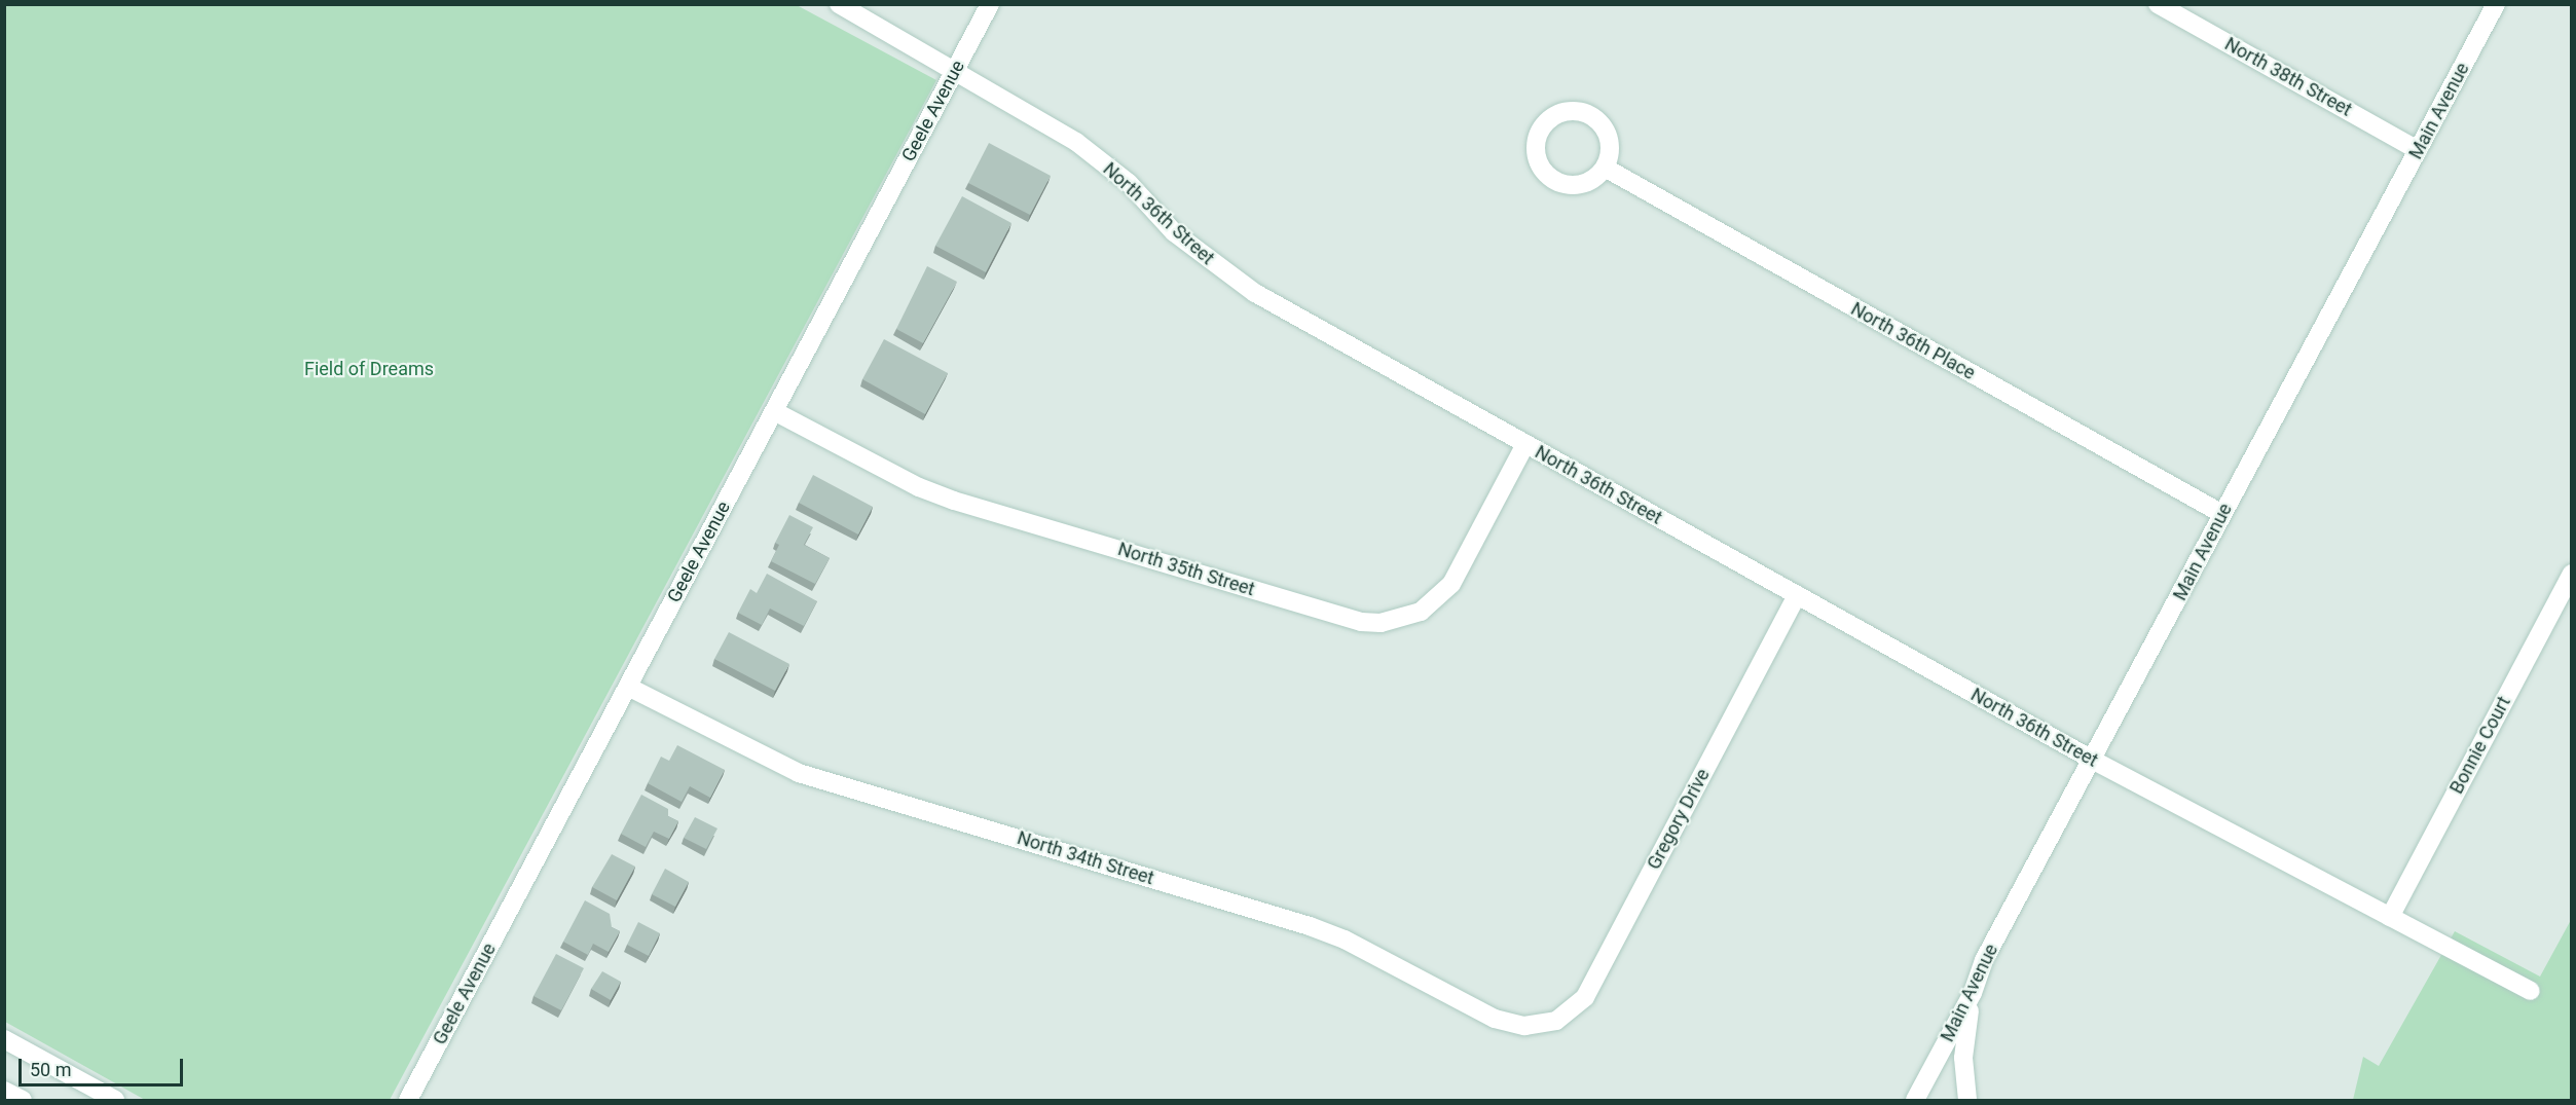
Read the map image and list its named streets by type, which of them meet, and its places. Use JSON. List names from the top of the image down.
{
  "streets": {
    "street": [
      "North 38th Street",
      "Geele Avenue",
      "Main Avenue",
      "North 36th Street",
      "North 36th Place",
      "North 35th Street",
      "Bonnie Court",
      "Gregory Drive",
      "North 34th Street"
    ]
  },
  "crossings": [
    ["North 38th Street", "Main Avenue"],
    ["Geele Avenue", "North 36th Street"],
    ["Geele Avenue", "North 35th Street"],
    ["Geele Avenue", "North 34th Street"],
    ["Main Avenue", "North 36th Street"],
    ["Main Avenue", "North 36th Place"],
    ["North 36th Street", "North 35th Street"],
    ["North 36th Street", "Bonnie Court"],
    ["North 36th Street", "Gregory Drive"],
    ["Gregory Drive", "North 34th Street"]
  ],
  "parks": ["Field of Dreams"],
  "scale_bar": "50 m"
}
